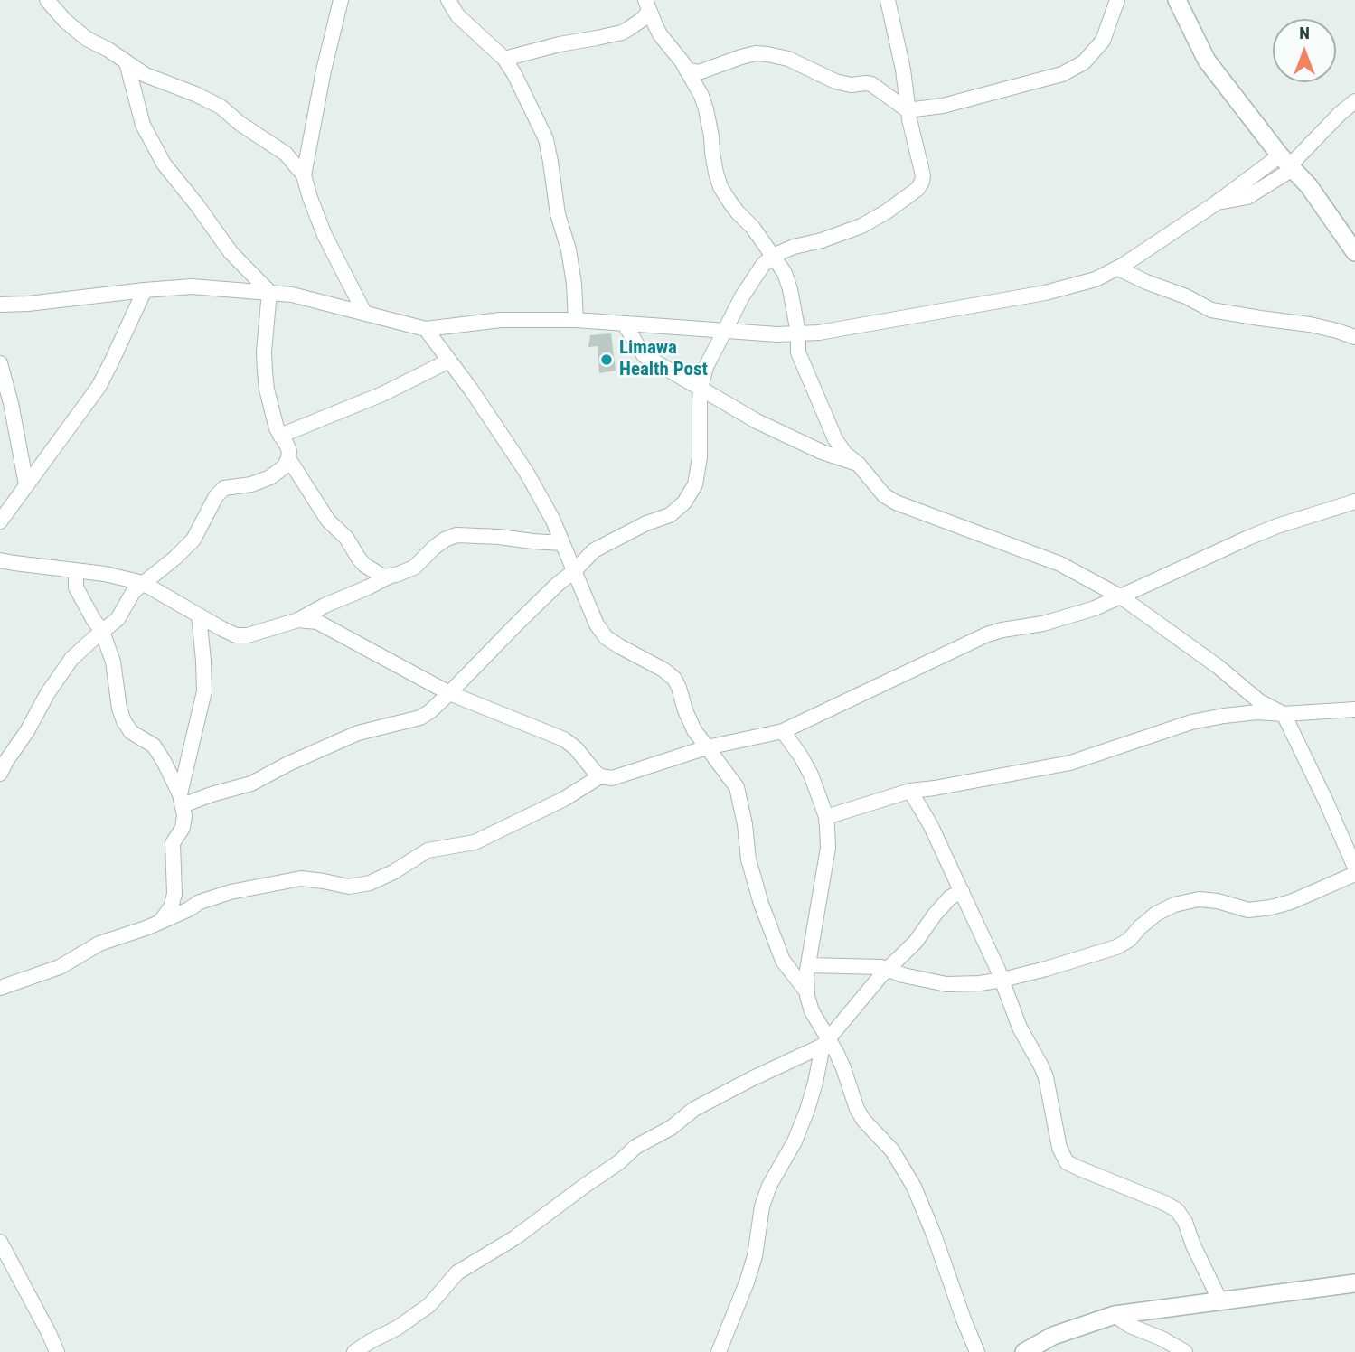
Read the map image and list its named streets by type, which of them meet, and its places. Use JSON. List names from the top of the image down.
{
  "places": ["Limawa Health Post"],
  "north": "top"
}
